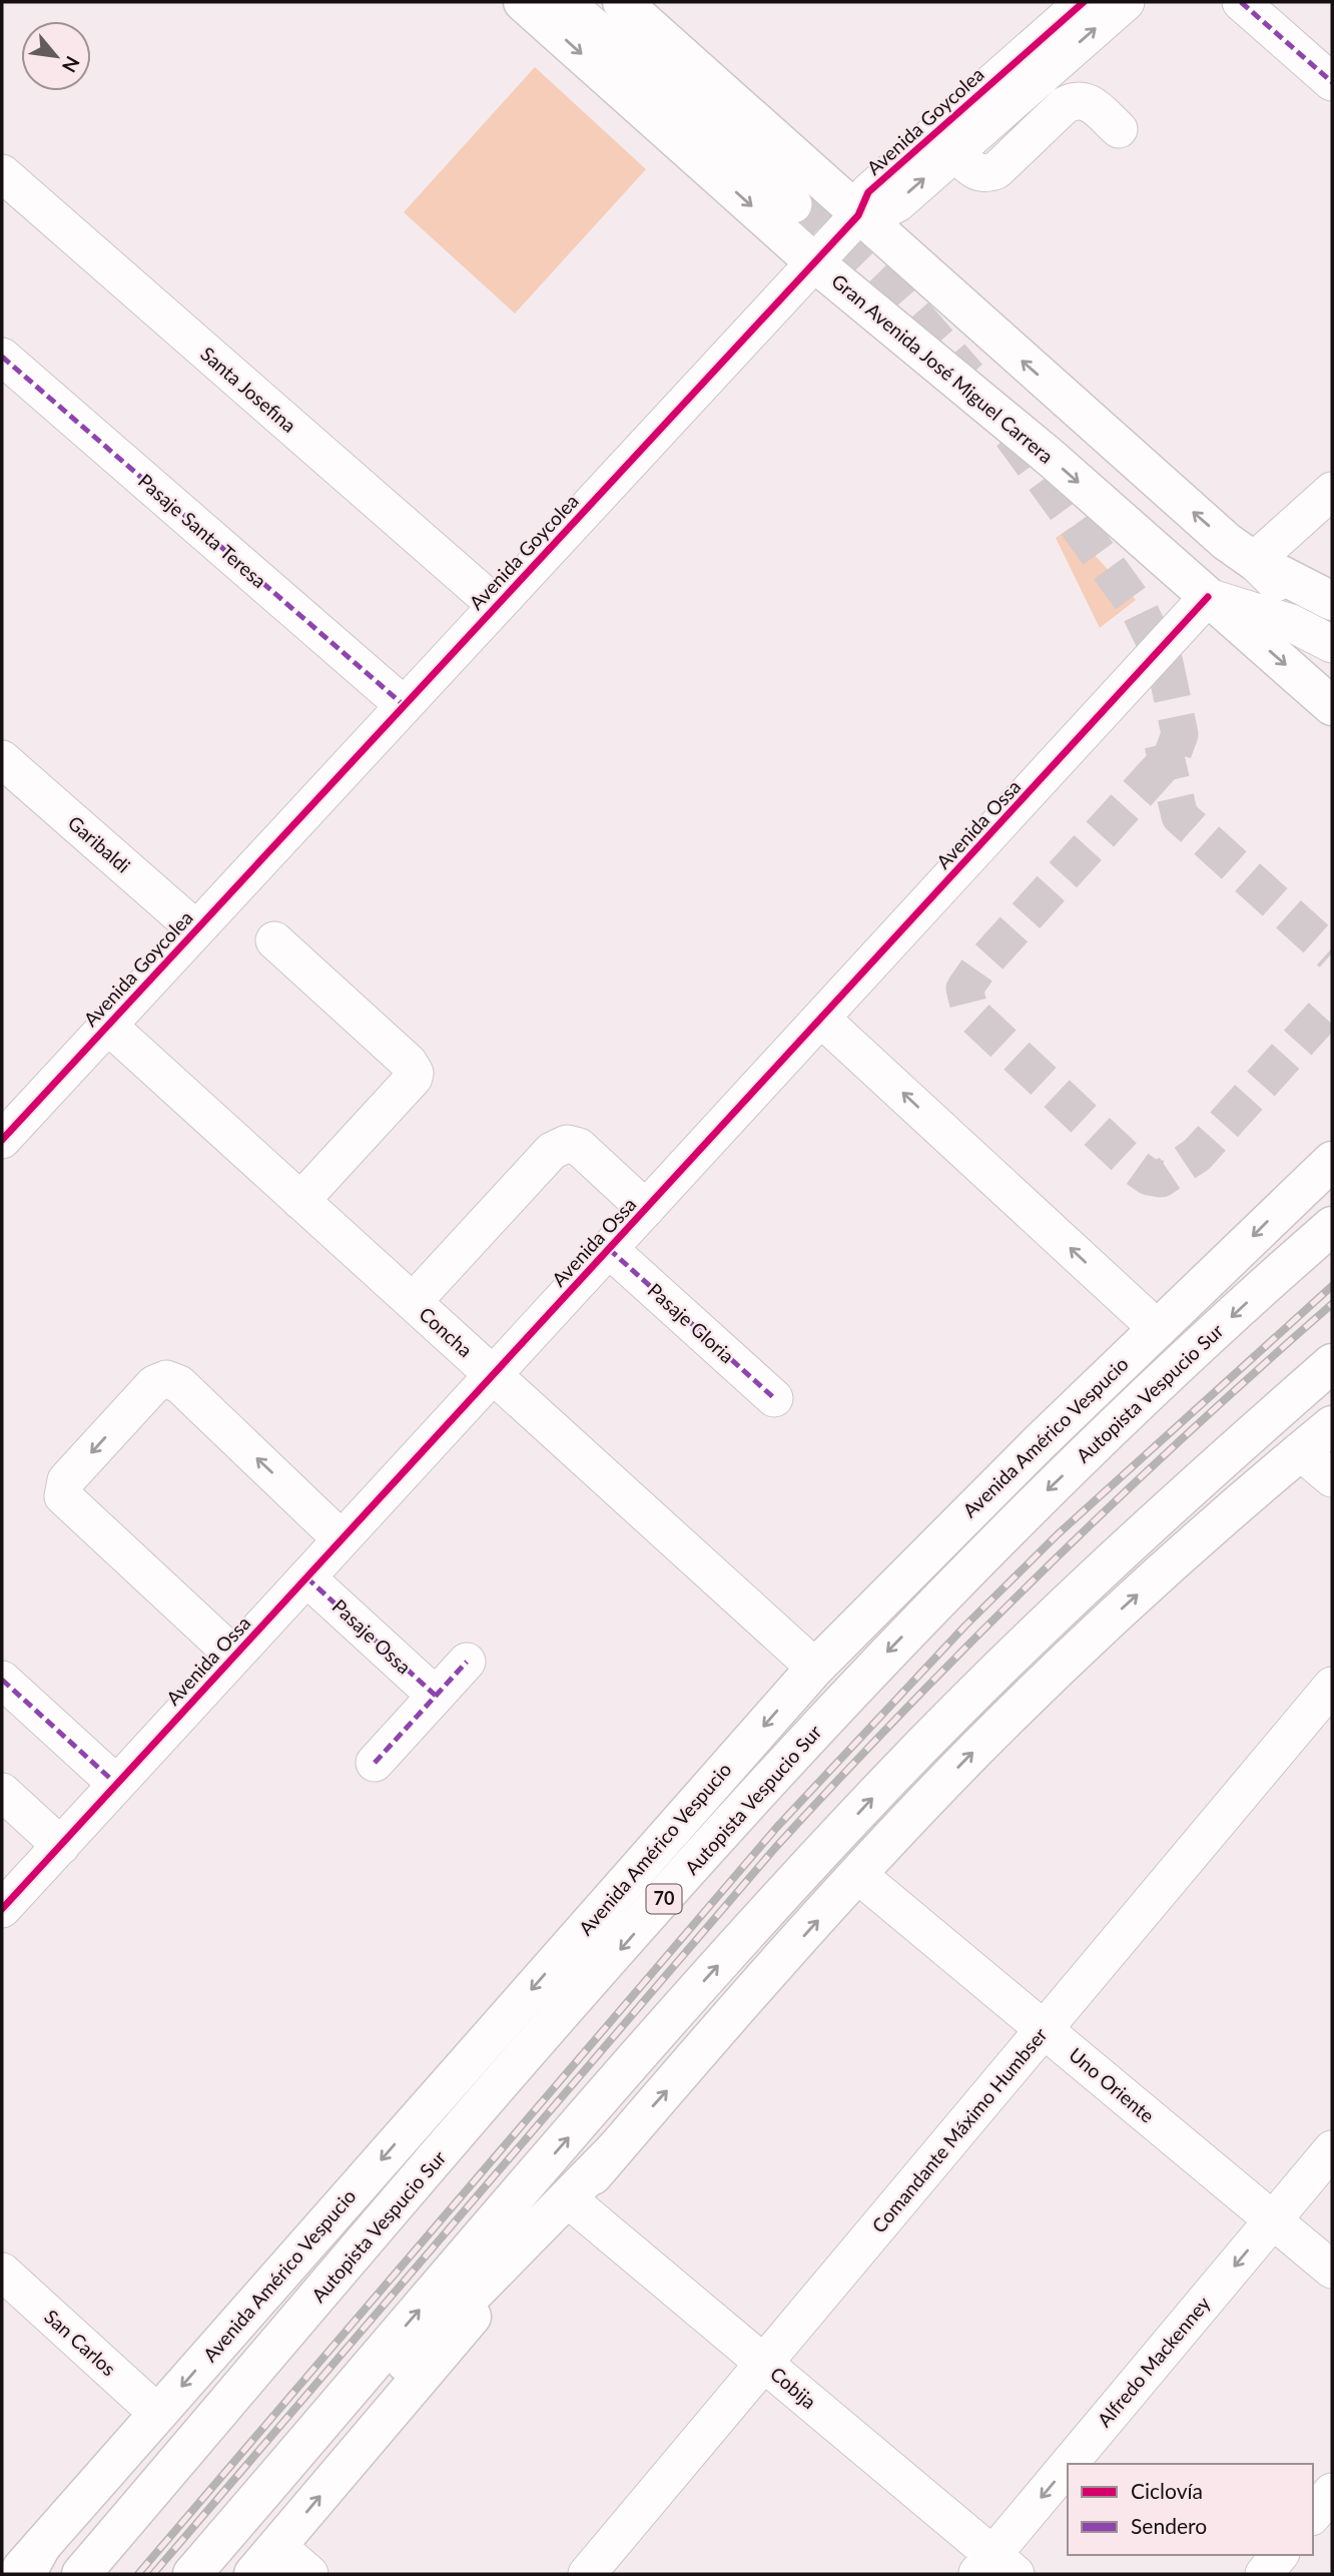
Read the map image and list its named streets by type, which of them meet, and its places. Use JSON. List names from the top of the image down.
{
  "streets": {
    "main road": [
      "Gran Avenida José Miguel Carrera",
      "Autopista Vespucio Sur",
      "Avenida Américo Vespucio",
      "70"
    ],
    "street": [
      "Avenida Goycolea",
      "Santa Josefina",
      "Pasaje Santa Teresa",
      "Avenida Ossa",
      "Garibaldi",
      "Pasaje Gloria",
      "Concha",
      "Pasaje Ossa",
      "Uno Oriente",
      "Comandante Máximo Humbser",
      "San Carlos",
      "Alfredo Mackenney",
      "Cobija"
    ]
  },
  "crossings": [
    ["Avenida Goycolea", "Gran Avenida José Miguel Carrera"],
    ["Avenida Goycolea", "Santa Josefina"],
    ["Avenida Goycolea", "Pasaje Santa Teresa"],
    ["Avenida Goycolea", "Garibaldi"],
    ["Avenida Goycolea", "Concha"],
    ["Gran Avenida José Miguel Carrera", "Avenida Ossa"],
    ["Avenida Ossa", "Pasaje Gloria"],
    ["Avenida Ossa", "Concha"],
    ["Avenida Ossa", "Pasaje Ossa"],
    ["Concha", "Avenida Américo Vespucio"],
    ["Avenida Américo Vespucio", "San Carlos"],
    ["Uno Oriente", "Comandante Máximo Humbser"],
    ["Uno Oriente", "Alfredo Mackenney"],
    ["Comandante Máximo Humbser", "Cobija"],
    ["Alfredo Mackenney", "Cobija"]
  ],
  "one_way": ["Alfredo Mackenney"],
  "legend": ["Ciclovía", "Sendero"],
  "north": "bottom right"
}
